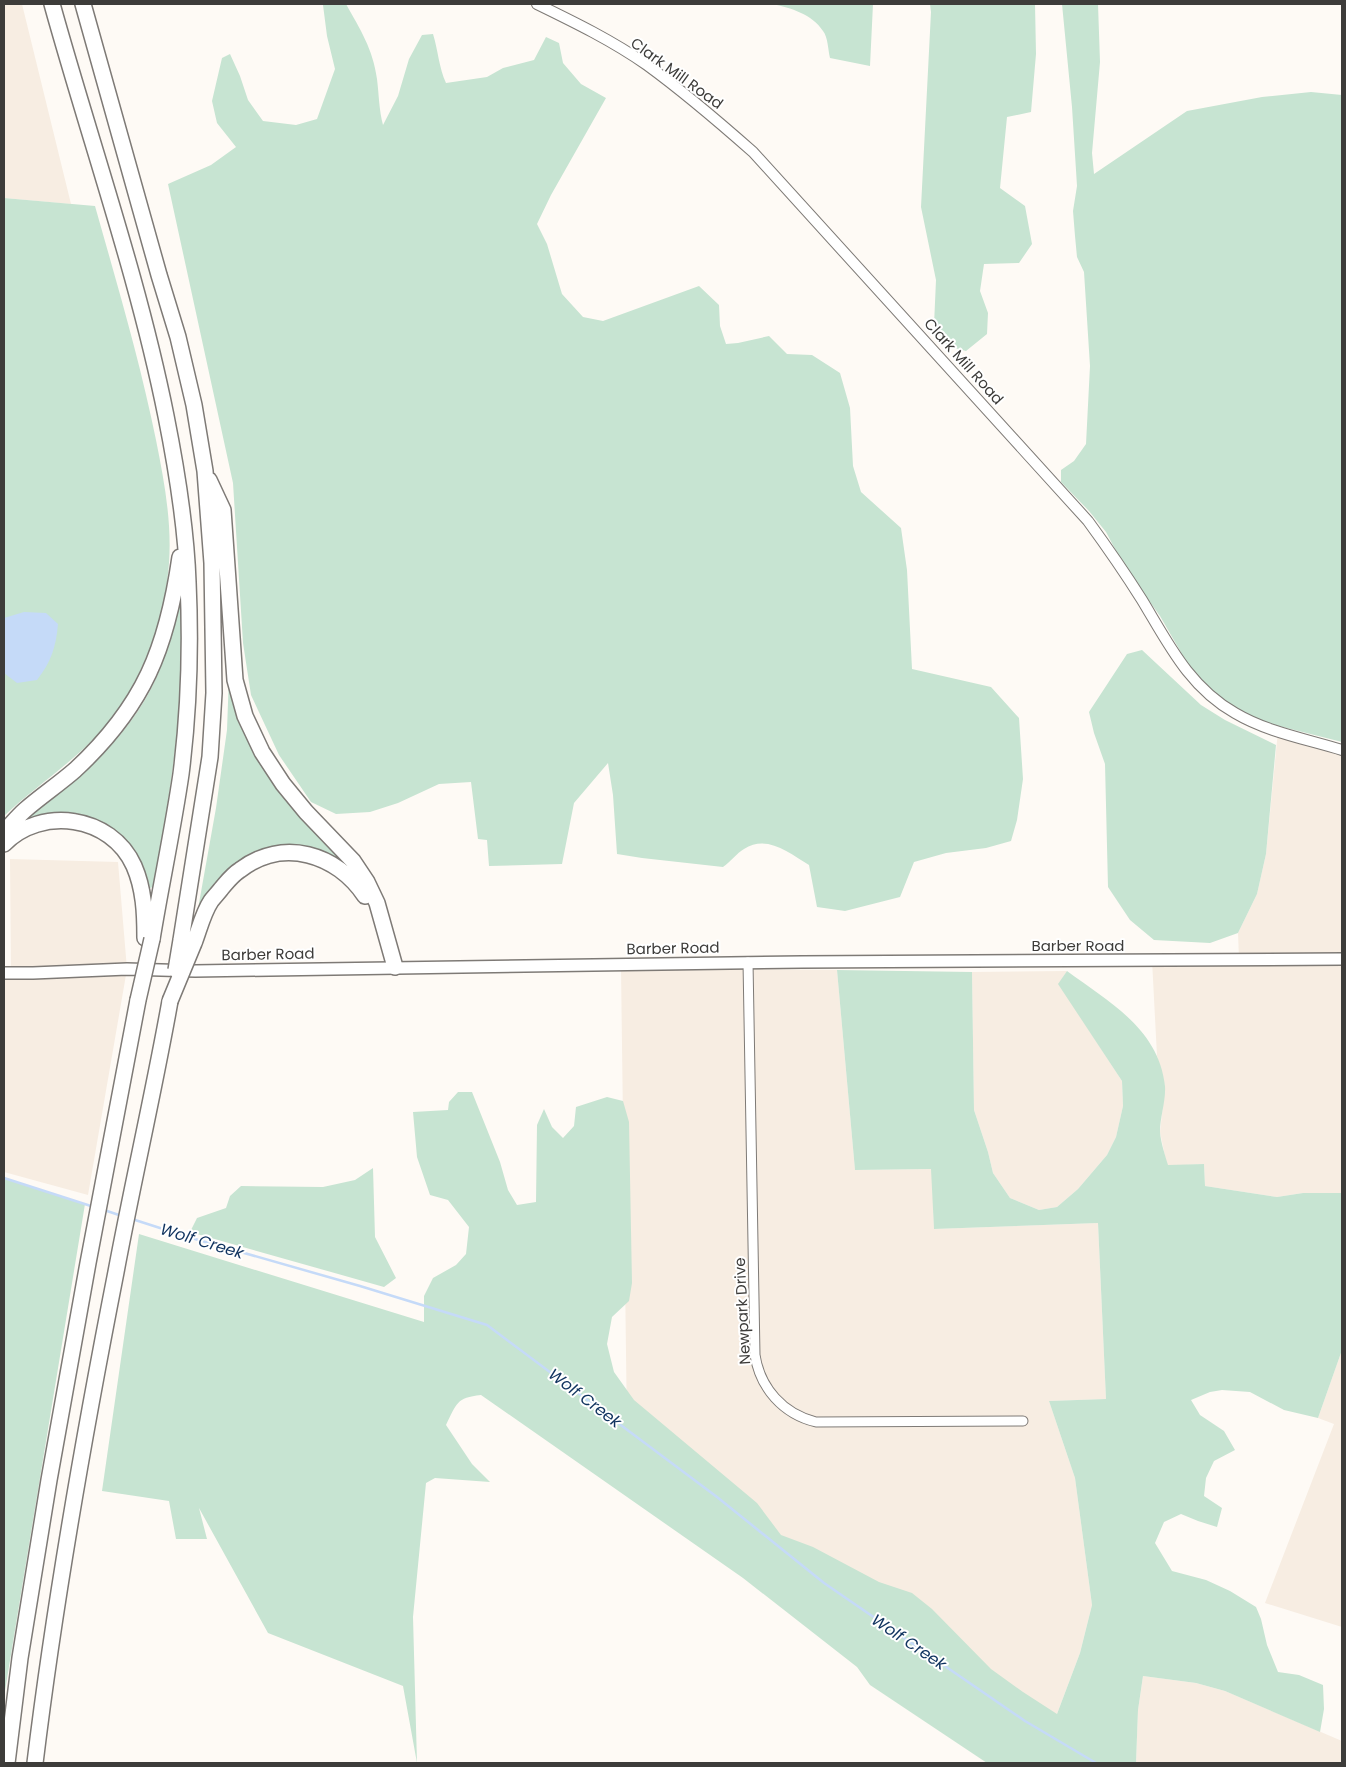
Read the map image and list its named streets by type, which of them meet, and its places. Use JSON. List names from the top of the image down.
{
  "streets": {
    "main road": ["Barber Road"],
    "street": ["Clark Mill Road", "Newpark Drive"]
  },
  "crossings": [
    ["Barber Road", "Newpark Drive"]
  ],
  "water": ["Wolf Creek"]
}
